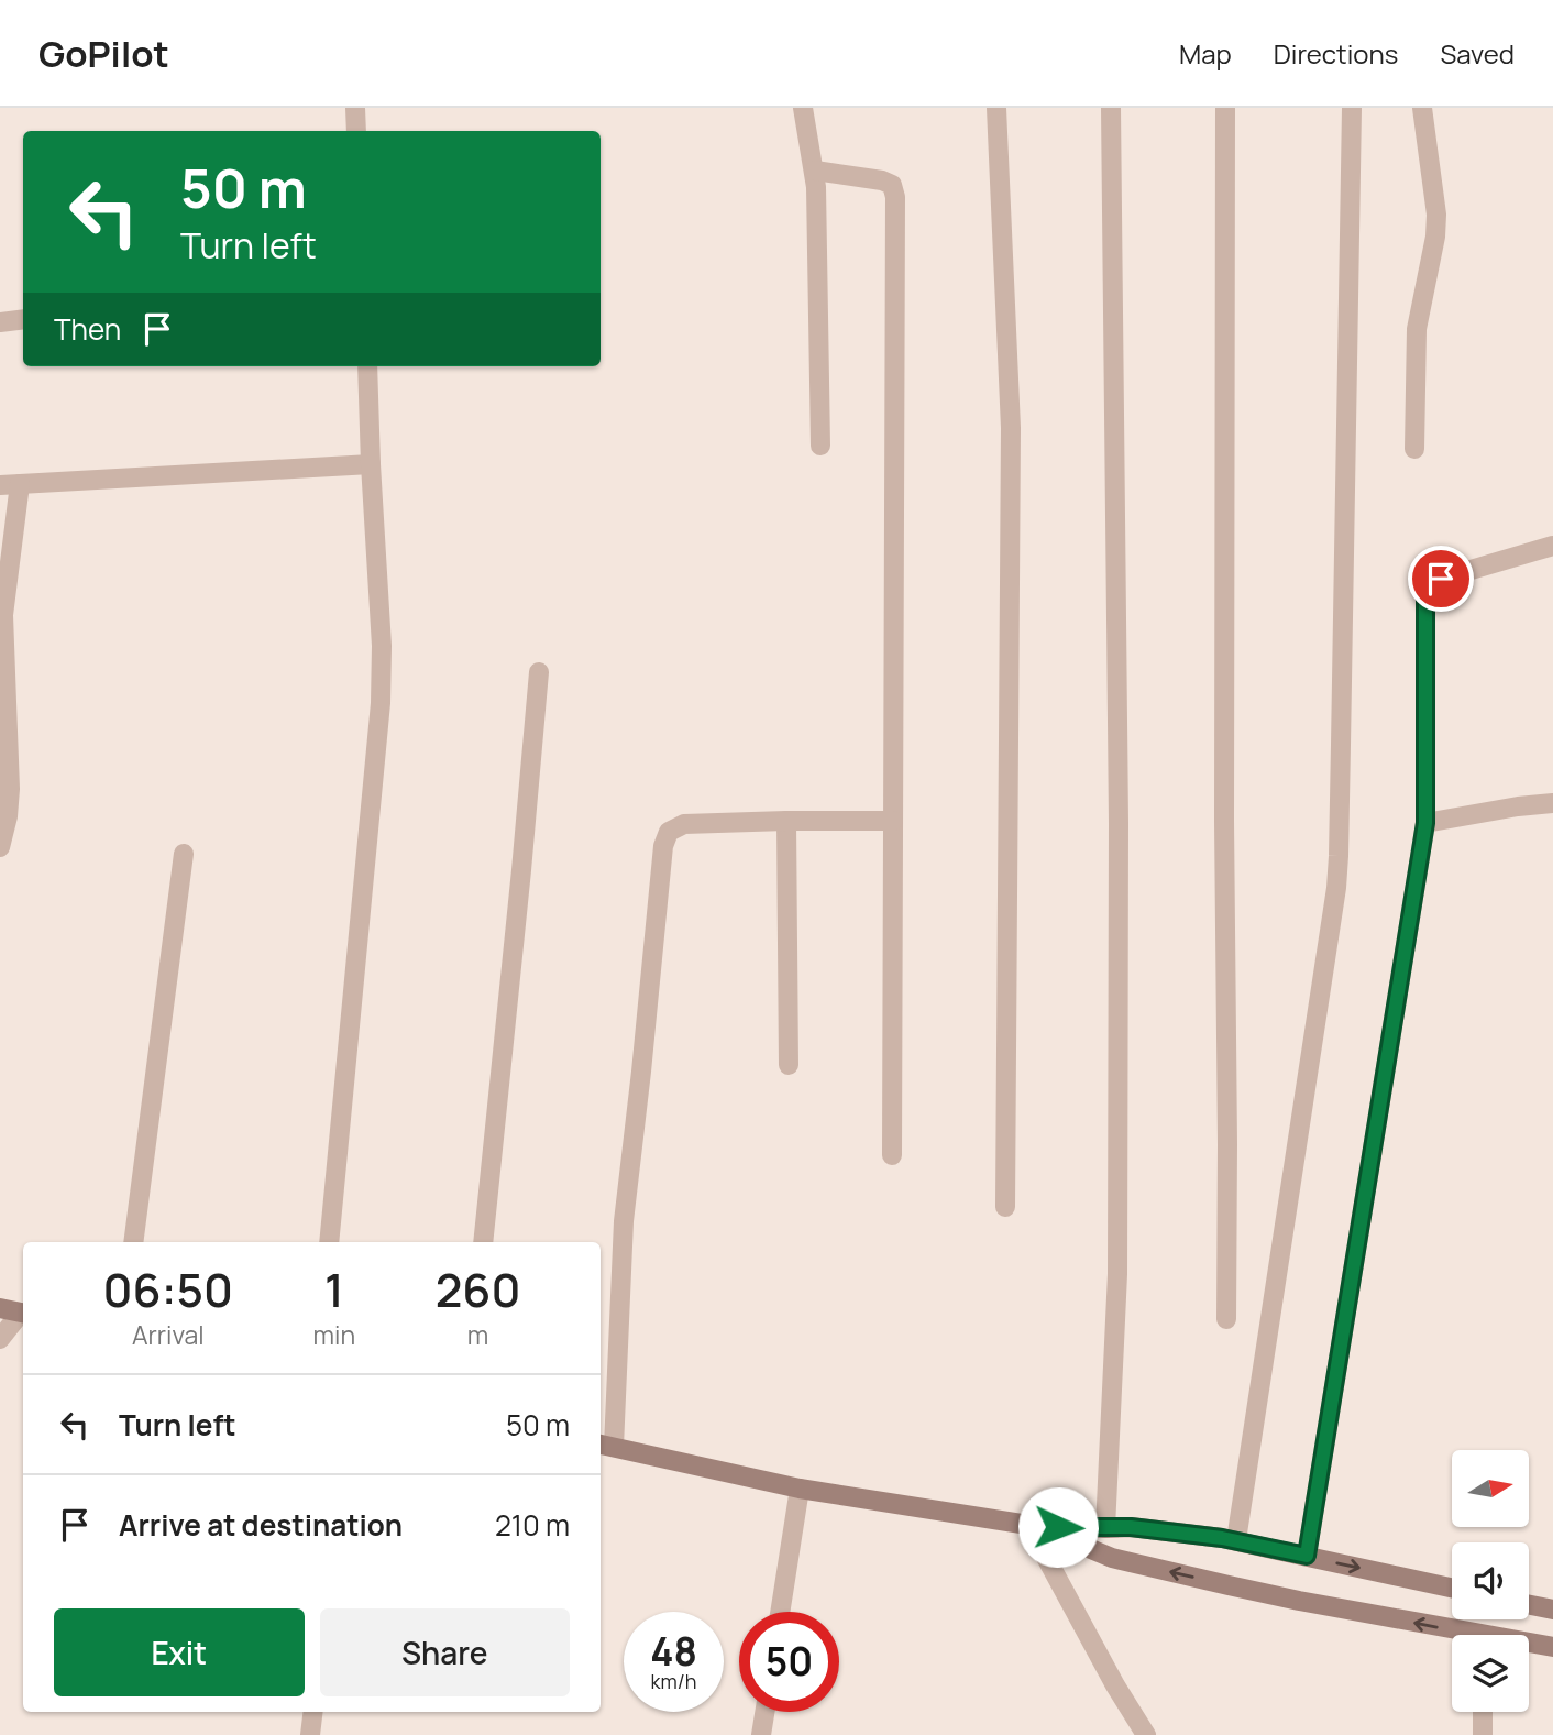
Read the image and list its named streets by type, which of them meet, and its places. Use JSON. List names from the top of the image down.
{
  "north": "right",
  "page": {
    "header": "GoPilot",
    "nav": ["Map", "Directions", "Saved"],
    "turn": ["50 m", "Turn left"],
    "then": "Then",
    "eta": [
      "06:50",
      "Arrival",
      "1",
      "min",
      "260",
      "m"
    ],
    "list": [
      {
        "name": "Turn left",
        "value": "50 m"
      },
      {
        "name": "Arrive at destination",
        "value": "210 m"
      }
    ],
    "buttons": ["Exit", "Share"],
    "speed": "48 km/h",
    "limit": "50"
  }
}
